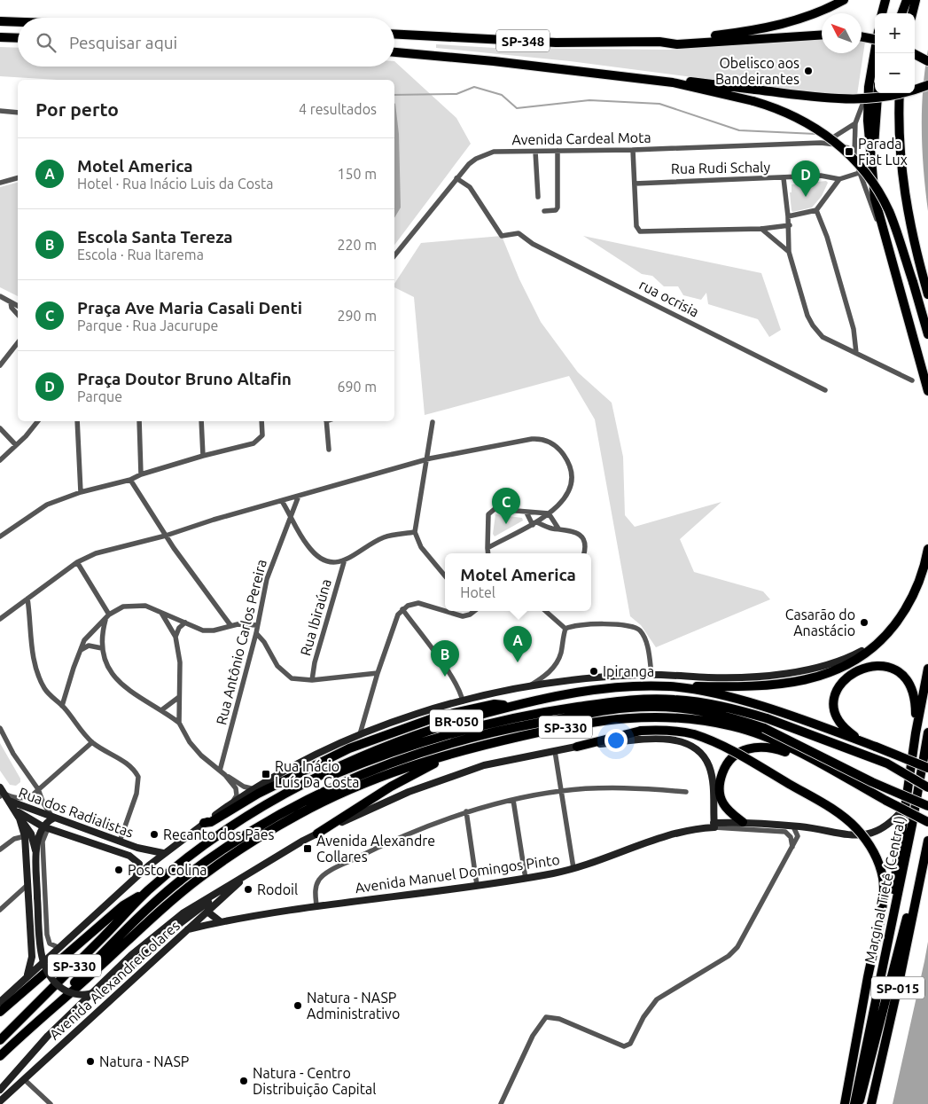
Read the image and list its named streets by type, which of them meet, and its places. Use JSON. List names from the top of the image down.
{
  "streets": {
    "highway": [
      "SP-348",
      "BR-050",
      "SP-330",
      "Marginal Tietê (Central)",
      "SP-015"
    ],
    "main road": ["Rua dos Radialistas", "Avenida Manuel Domingos Pinto", "Avenida Alexandre Colares"],
    "street": [
      "Avenida Cardeal Mota",
      "Rua Rudi Schaly",
      "rua ocrisia",
      "Rua Ibiraúna",
      "Rua Antônio Carlos Pereira"
    ]
  },
  "crossings": [
    ["Avenida Cardeal Mota", "rua ocrisia"],
    ["BR-050", "SP-330"],
    ["Avenida Manuel Domingos Pinto", "Avenida Alexandre Colares"]
  ],
  "places": {
    "other": [
      "Obelisco aos Bandeirantes",
      "Casarão do Anastácio",
      "Ipiranga",
      "Recanto dos Pães",
      "Posto Colina",
      "Rodoil",
      "Natura - NASP Administrativo",
      "Natura - NASP",
      "Natura - Centro Distribuição Capital"
    ],
    "transit": ["Parada Fiat Lux", "Rua Inácio Luís Da Costa", "Avenida Alexandre Collares"]
  },
  "north": "top left",
  "page": {
    "map_buttons": ["+", "−"],
    "search": "Pesquisar aqui",
    "heading": ["Por perto", "4 resultados"],
    "list": [
      {
        "mark": "A",
        "name": "Motel America",
        "note": "Hotel · Rua Inácio Luis da Costa",
        "value": "150 m"
      },
      {
        "mark": "B",
        "name": "Escola Santa Tereza",
        "note": "Escola · Rua Itarema",
        "value": "220 m"
      },
      {
        "mark": "C",
        "name": "Praça Ave Maria Casali Denti",
        "note": "Parque · Rua Jacurupe",
        "value": "290 m"
      },
      {
        "mark": "D",
        "name": "Praça Doutor Bruno Altafin",
        "note": "Parque",
        "value": "690 m"
      }
    ],
    "pins": [
      "D",
      "C",
      "A",
      "B"
    ],
    "popup": ["Motel America", "Hotel"]
  }
}
